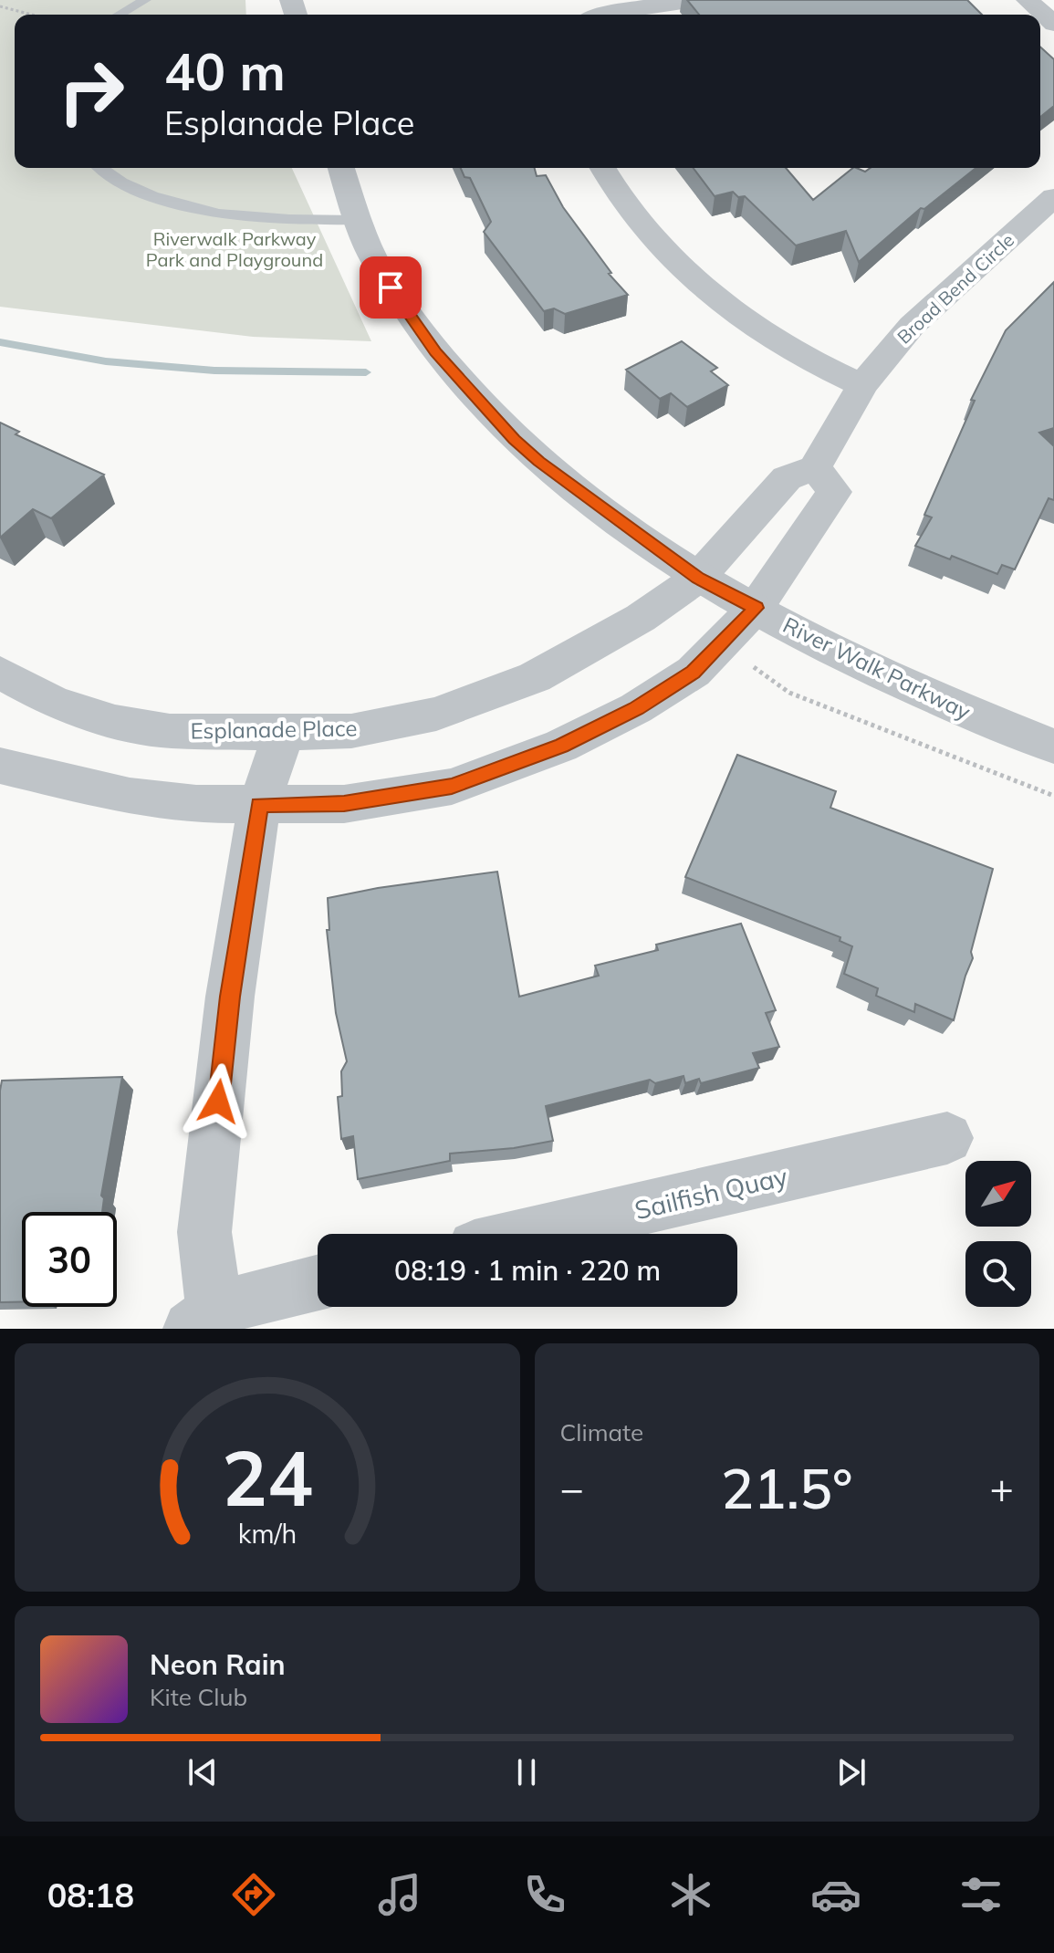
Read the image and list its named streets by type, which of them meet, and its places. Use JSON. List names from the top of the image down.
{
  "streets": {
    "street": [
      "Broad Bend Circle",
      "River Walk Parkway",
      "Esplanade Place",
      "Sailfish Quay"
    ]
  },
  "crossings": [
    ["River Walk Parkway", "Esplanade Place"]
  ],
  "parks": ["Riverwalk Parkway Park and Playground"],
  "north": "top right",
  "page": {
    "turn": ["40 m", "Esplanade Place"],
    "limit": "30",
    "trip": "08:19 · 1 min · 220 m",
    "tile": "Climate",
    "heat": ["−", "21.5°", "+"],
    "song": ["Neon Rain", "Kite Club"],
    "tabs": "08:18",
    "gauge": ["24", "km/h"]
  }
}
